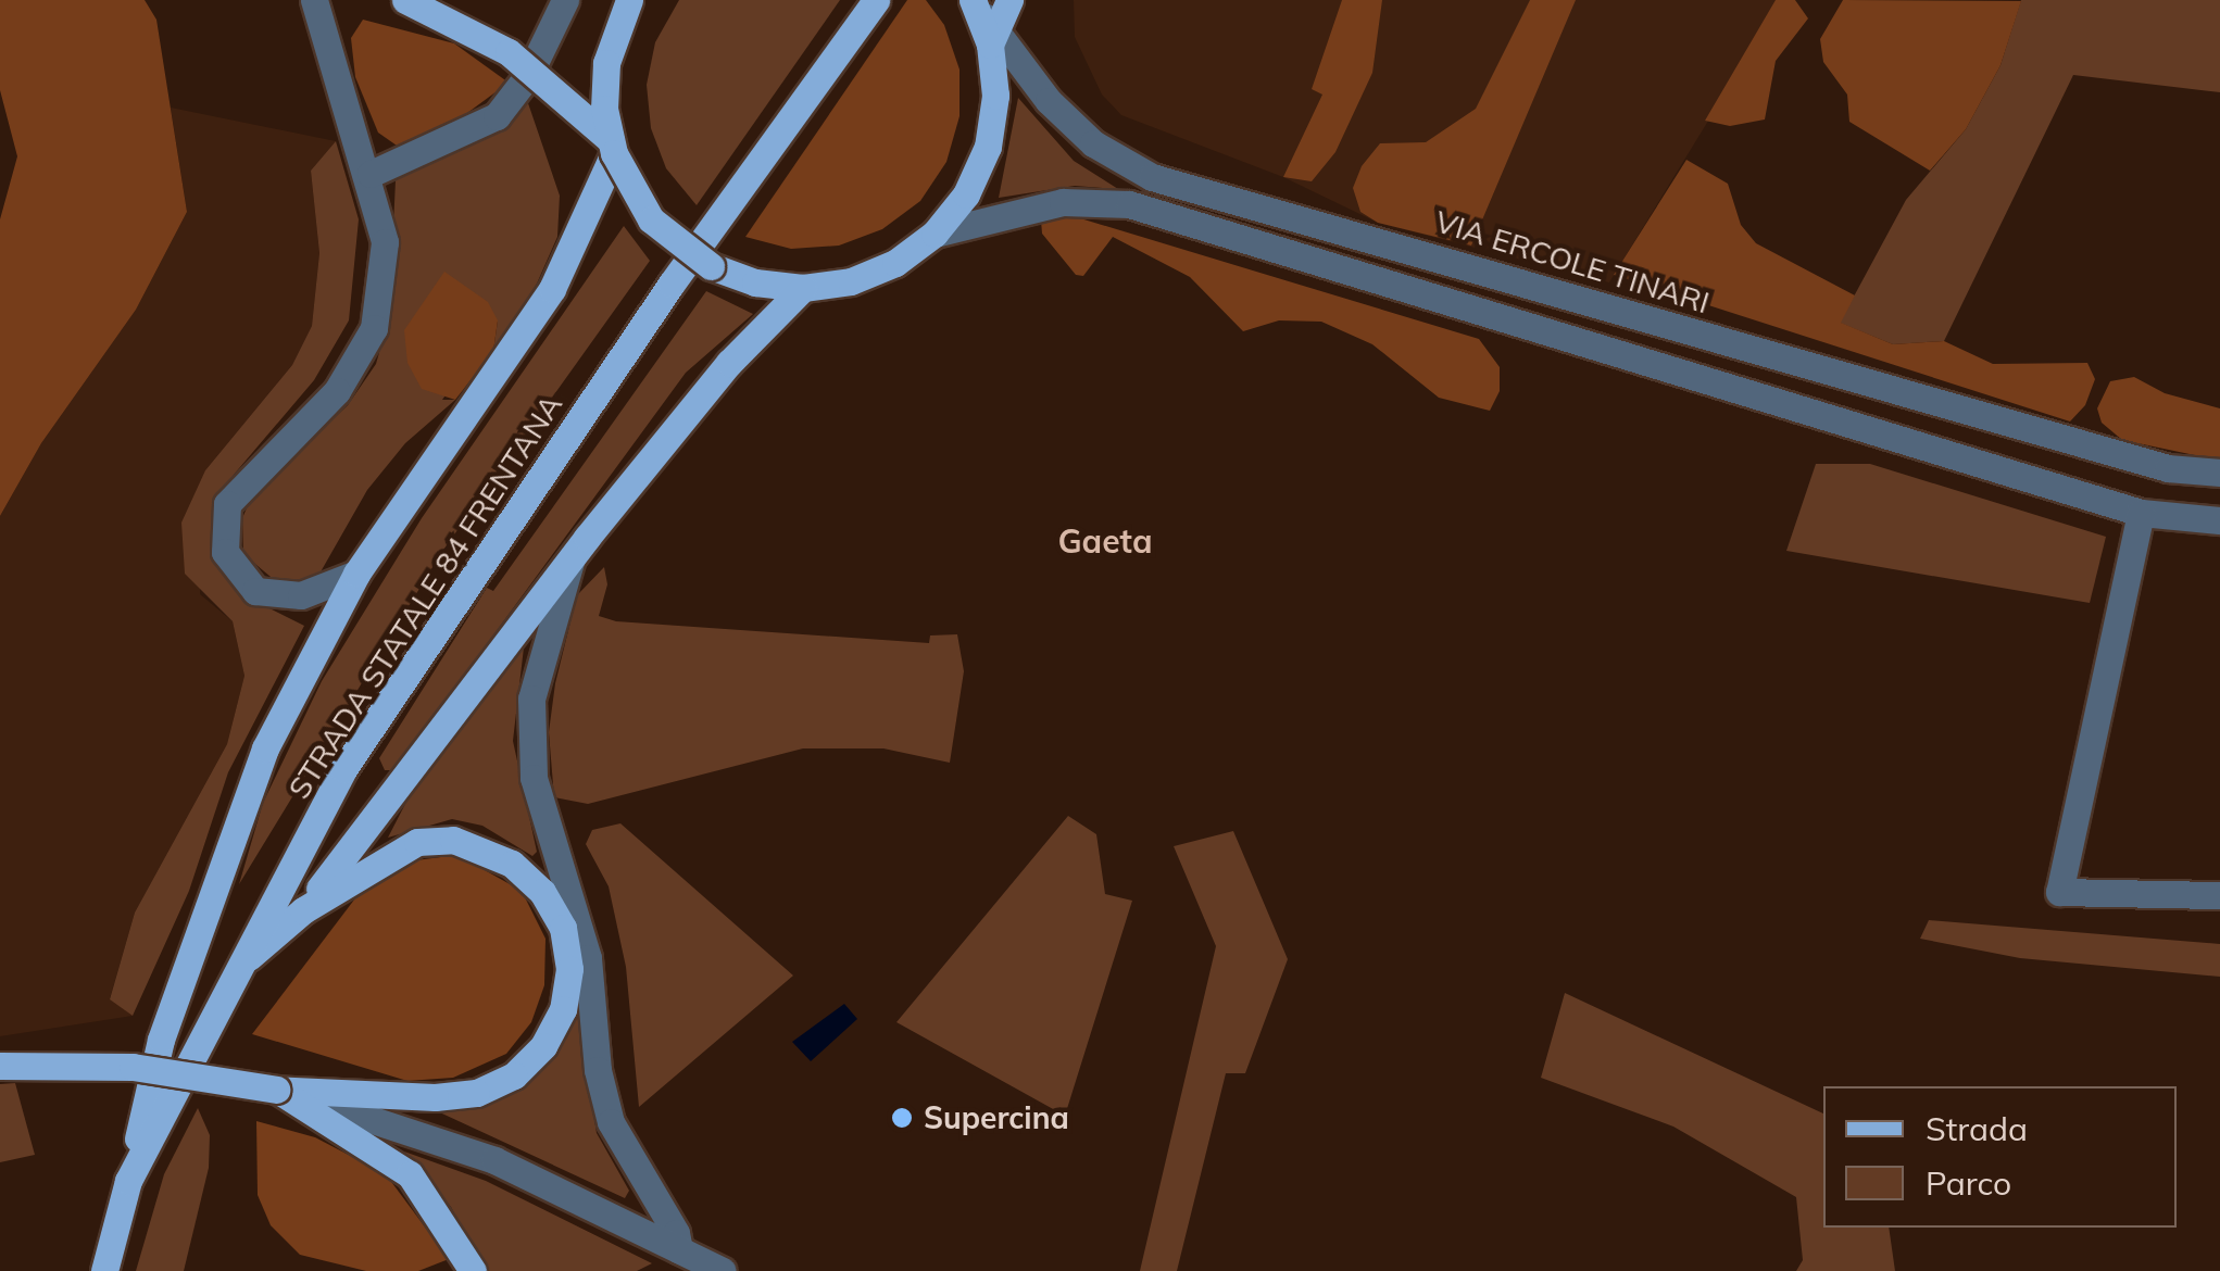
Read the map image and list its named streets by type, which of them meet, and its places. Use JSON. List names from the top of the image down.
{
  "streets": {
    "main road": ["VIA ERCOLE TINARI", "STRADA STATALE 84 FRENTANA"]
  },
  "districts": ["Gaeta"],
  "places": ["Supercina"],
  "legend": ["Strada", "Parco"]
}
